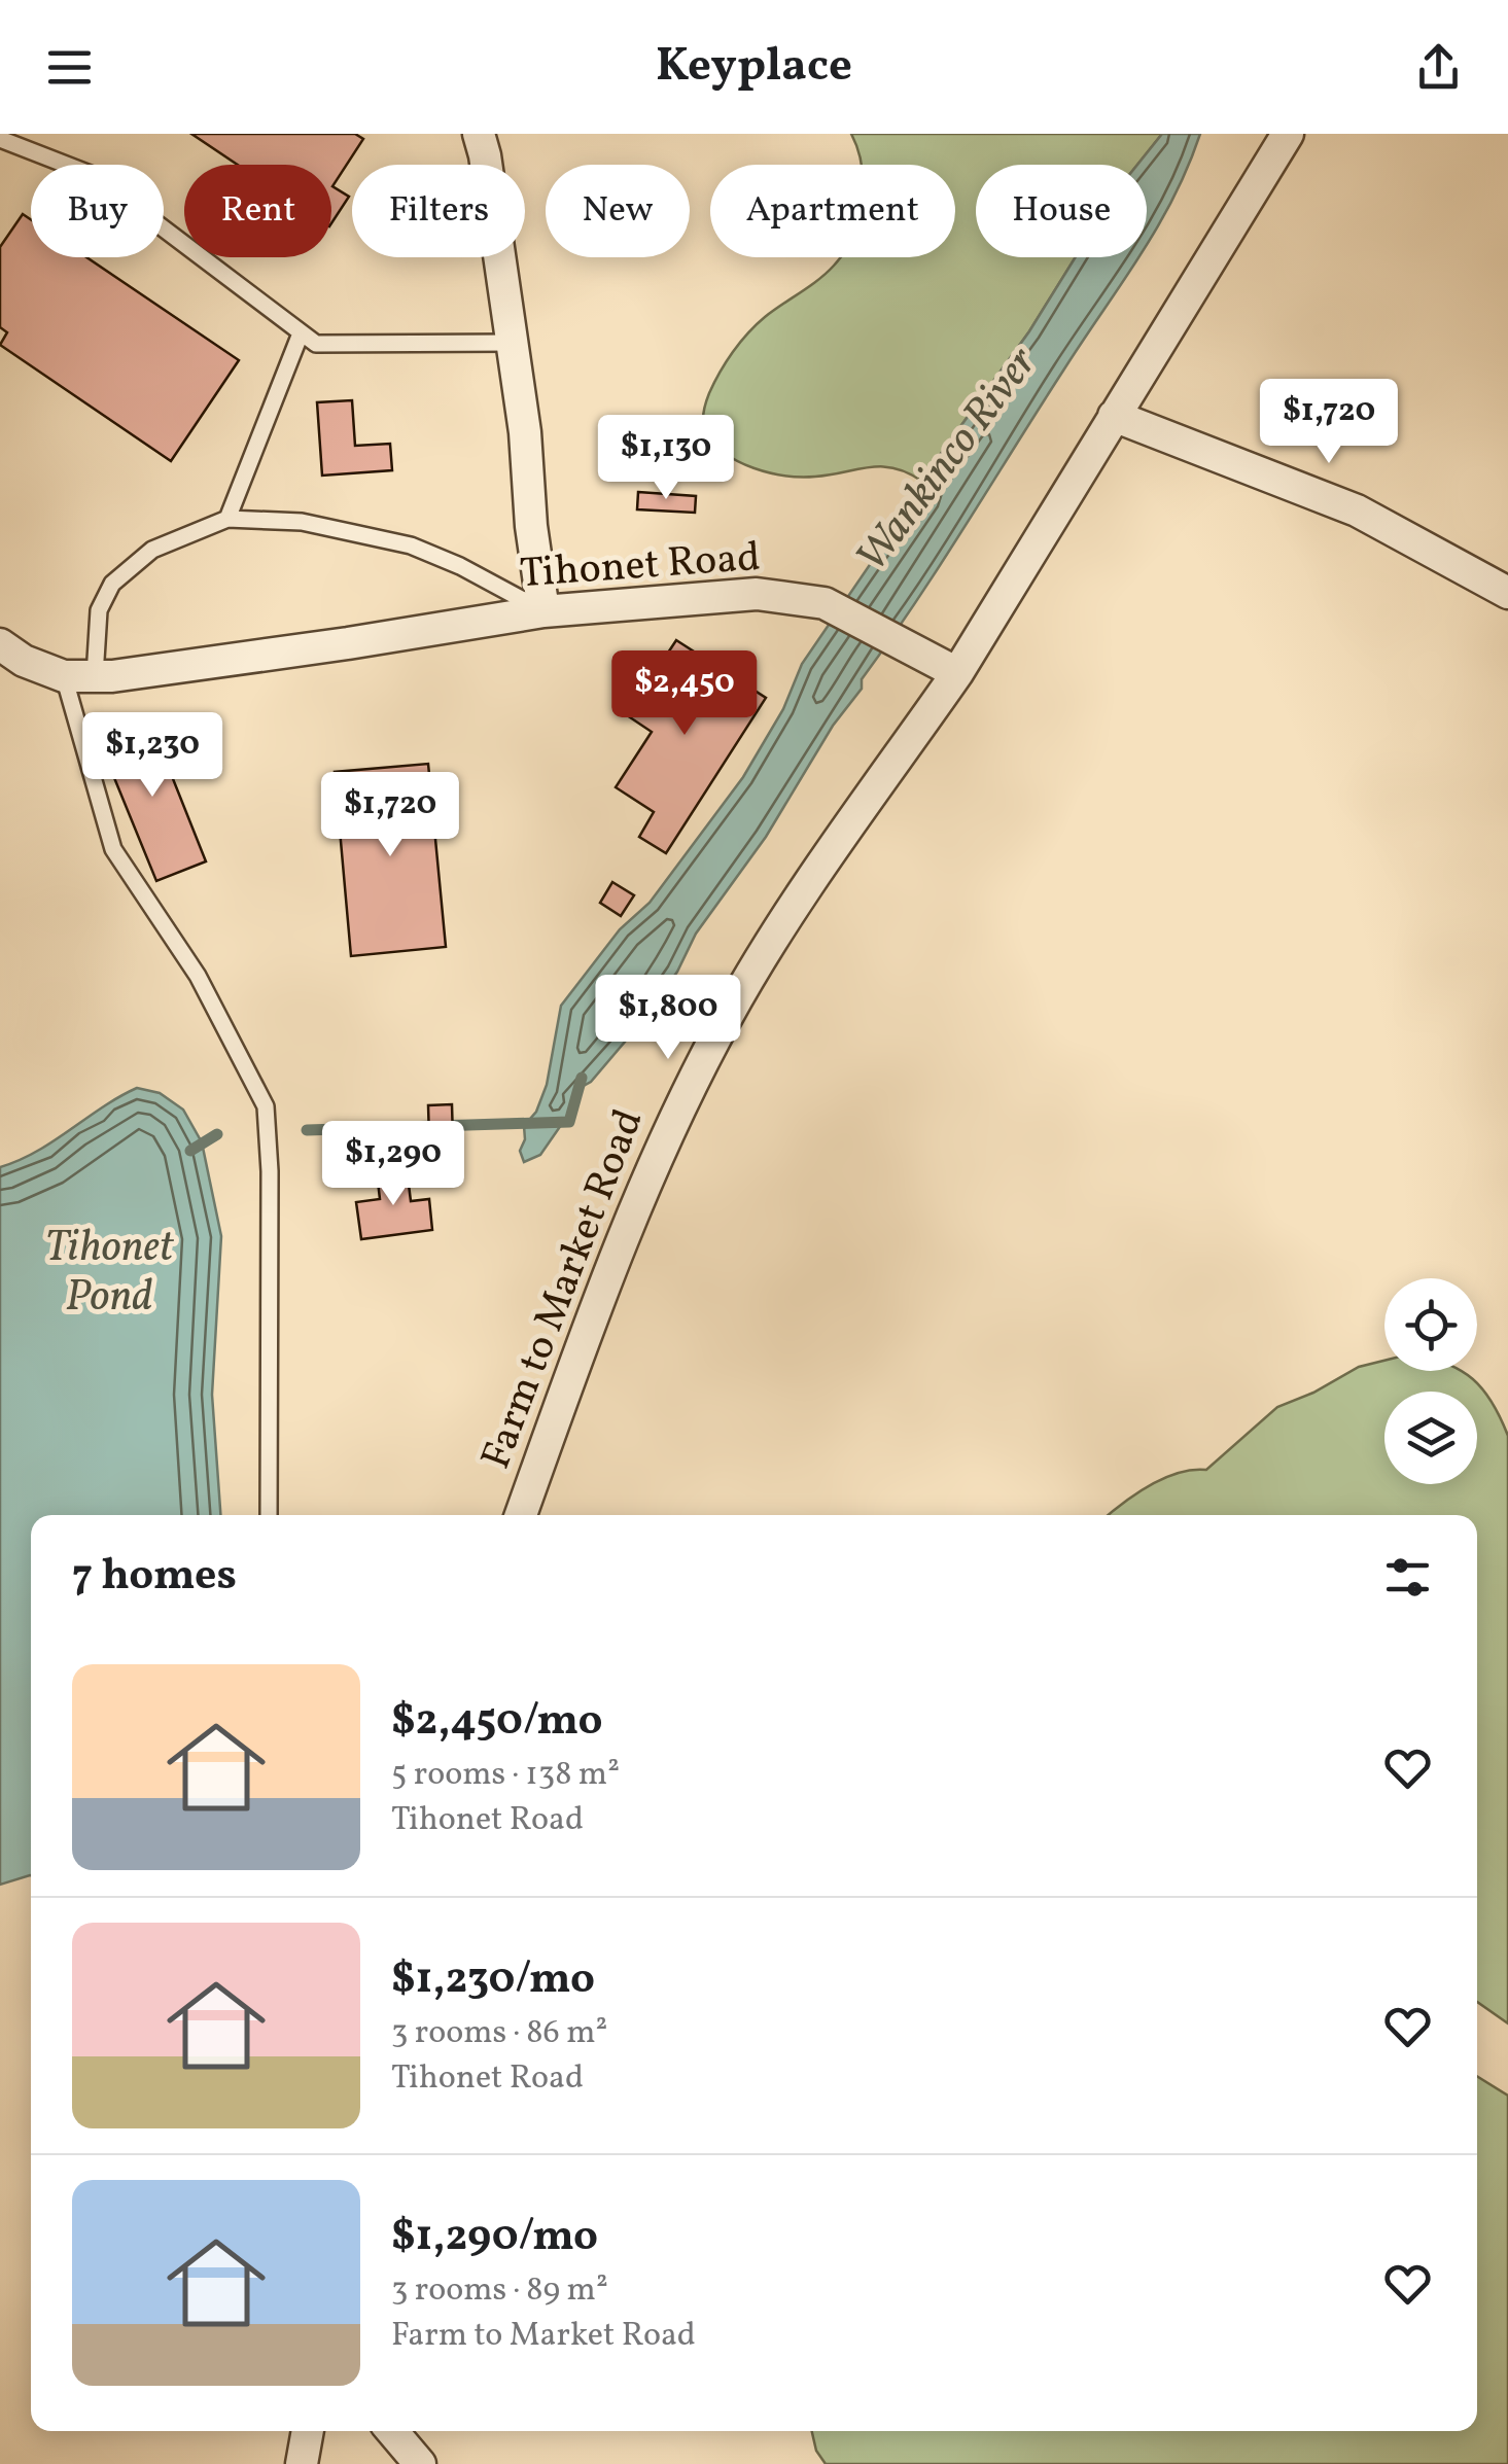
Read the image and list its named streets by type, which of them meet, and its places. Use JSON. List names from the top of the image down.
{
  "streets": {
    "street": ["Tihonet Road", "Farm to Market Road"]
  },
  "crossings": [
    ["Tihonet Road", "Farm to Market Road"]
  ],
  "water": ["Wankinco River", "Tihonet Pond"],
  "page": {
    "header": "Keyplace",
    "chip": [
      "Buy",
      "Rent",
      "Filters",
      "New",
      "Apartment",
      "House"
    ],
    "price": [
      "$1,720",
      "$1,130",
      "$2,450",
      "$1,230",
      "$1,720",
      "$1,800",
      "$1,290"
    ],
    "heading": "7 homes",
    "list": [
      {
        "name": "$2,450/mo",
        "note": "5 rooms · 138 m² · Tihonet Road"
      },
      {
        "name": "$1,230/mo",
        "note": "3 rooms · 86 m² · Tihonet Road"
      },
      {
        "name": "$1,290/mo",
        "note": "3 rooms · 89 m² · Farm to Market Road"
      }
    ]
  }
}
